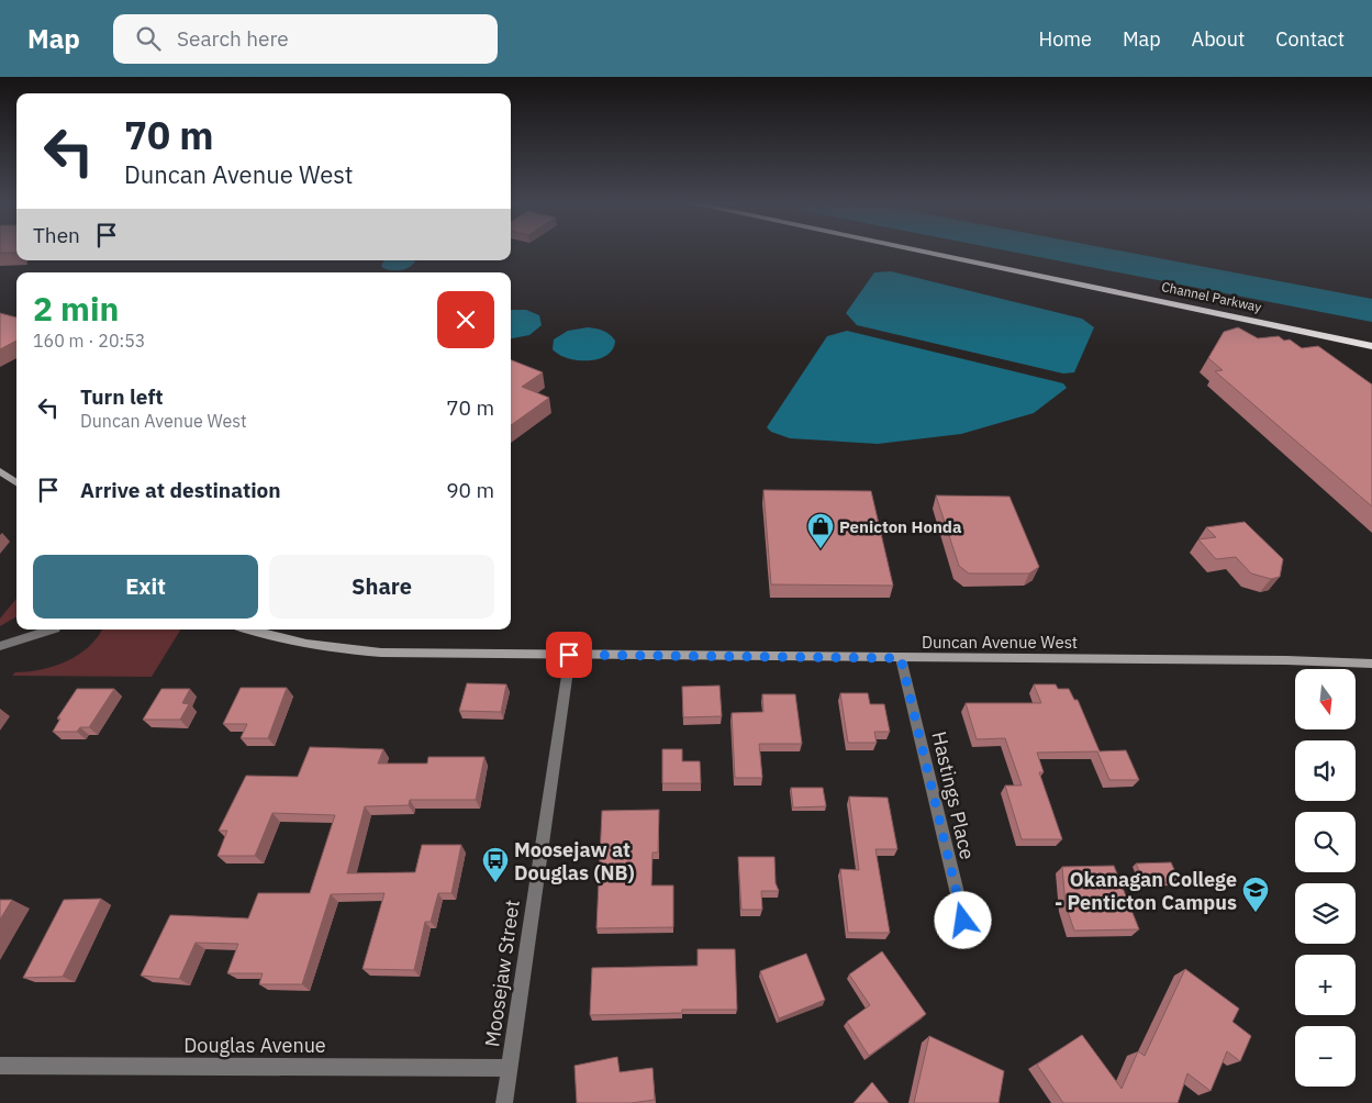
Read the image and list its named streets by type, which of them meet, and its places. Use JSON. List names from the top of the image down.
{
  "streets": {
    "highway": ["Channel Parkway"],
    "street": [
      "Duncan Avenue West",
      "Hastings Place",
      "Moosejaw Street",
      "Douglas Avenue"
    ]
  },
  "crossings": [
    ["Duncan Avenue West", "Hastings Place"],
    ["Duncan Avenue West", "Moosejaw Street"],
    ["Moosejaw Street", "Douglas Avenue"]
  ],
  "places": {
    "shop": ["Penicton Honda"],
    "bus stop": ["Moosejaw at Douglas (NB)"],
    "school or university": ["Okanagan College - Penticton Campus"]
  },
  "north": "bottom",
  "page": {
    "header": "Map",
    "search": "Search here",
    "nav": [
      "Home",
      "Map",
      "About",
      "Contact"
    ],
    "turn": ["70 m", "Duncan Avenue West"],
    "then": "Then",
    "heading": ["2 min", "160 m · 20:53"],
    "list": [
      {
        "name": "Turn left",
        "note": "Duncan Avenue West",
        "value": "70 m"
      },
      {
        "name": "Arrive at destination",
        "value": "90 m"
      }
    ],
    "buttons": ["Exit", "Share"],
    "map_buttons": ["+", "−"]
  }
}
